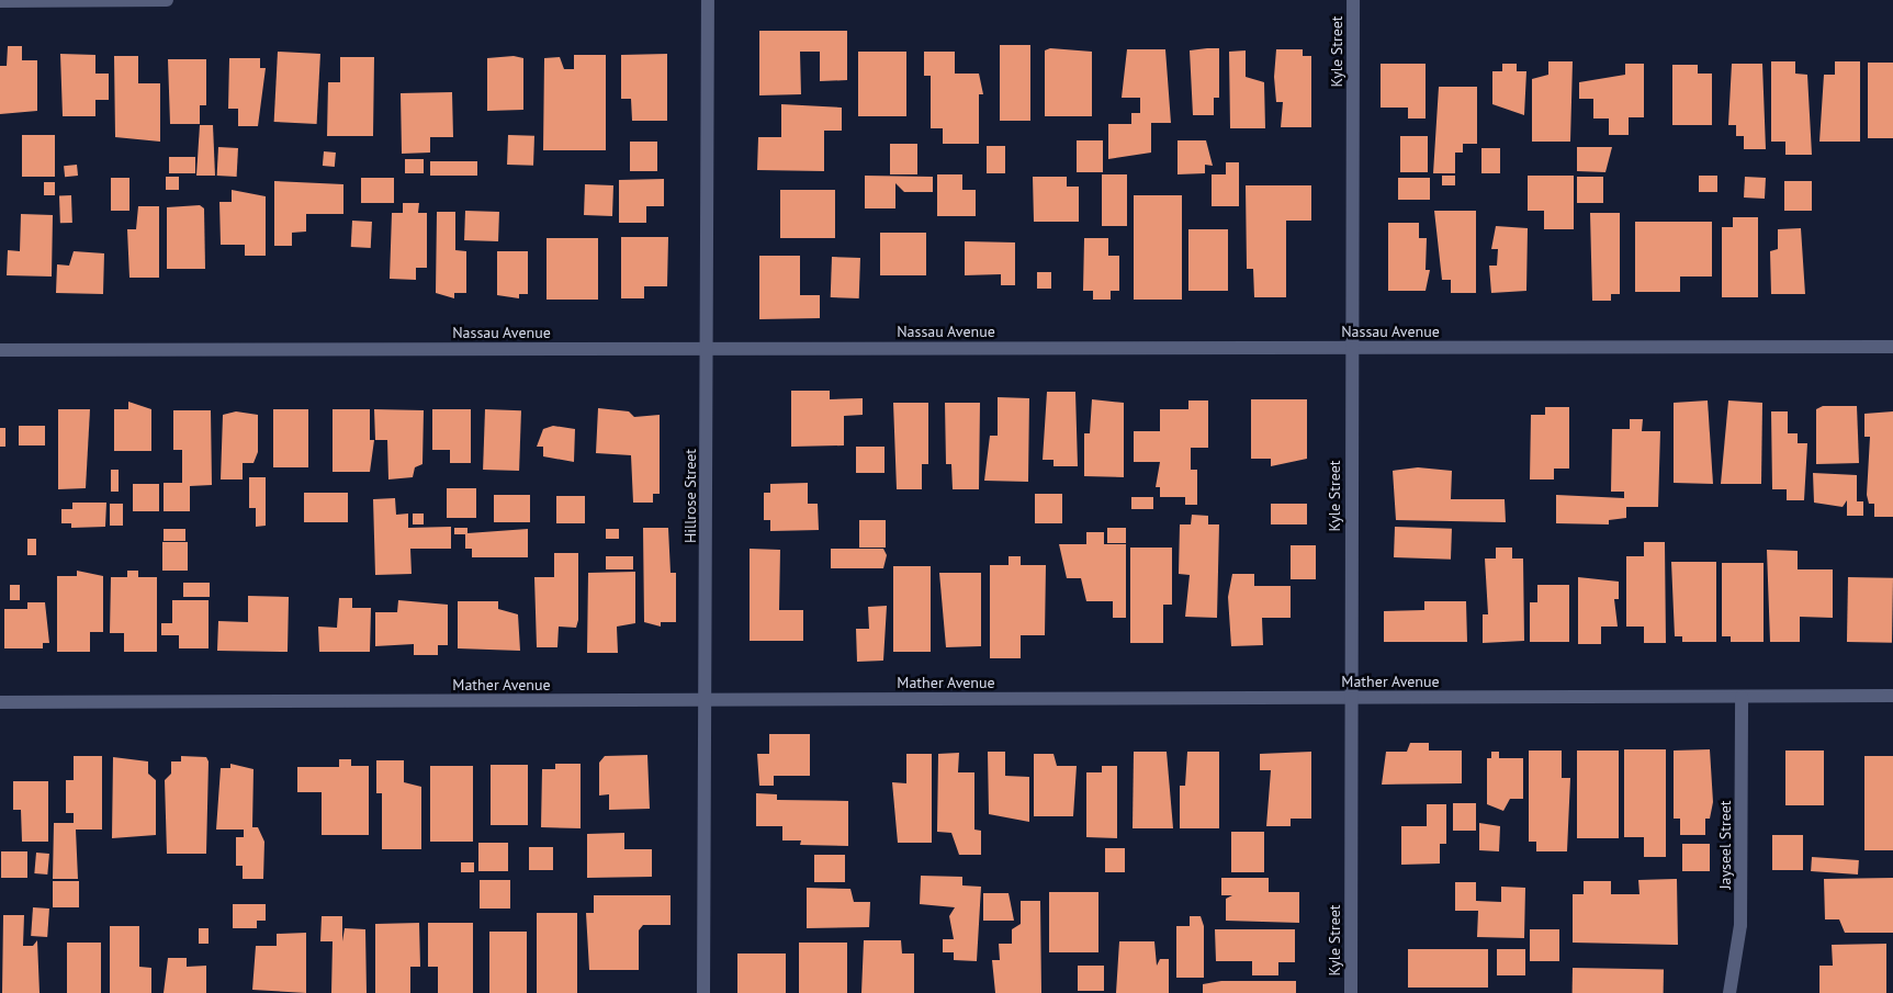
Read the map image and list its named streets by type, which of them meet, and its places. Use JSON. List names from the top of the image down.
{
  "streets": {
    "street": [
      "Kyle Street",
      "Nassau Avenue",
      "Hillrose Street",
      "Mather Avenue",
      "Jayseel Street"
    ]
  },
  "crossings": [
    ["Kyle Street", "Nassau Avenue"],
    ["Kyle Street", "Mather Avenue"],
    ["Nassau Avenue", "Hillrose Street"],
    ["Hillrose Street", "Mather Avenue"],
    ["Mather Avenue", "Jayseel Street"]
  ]
}
